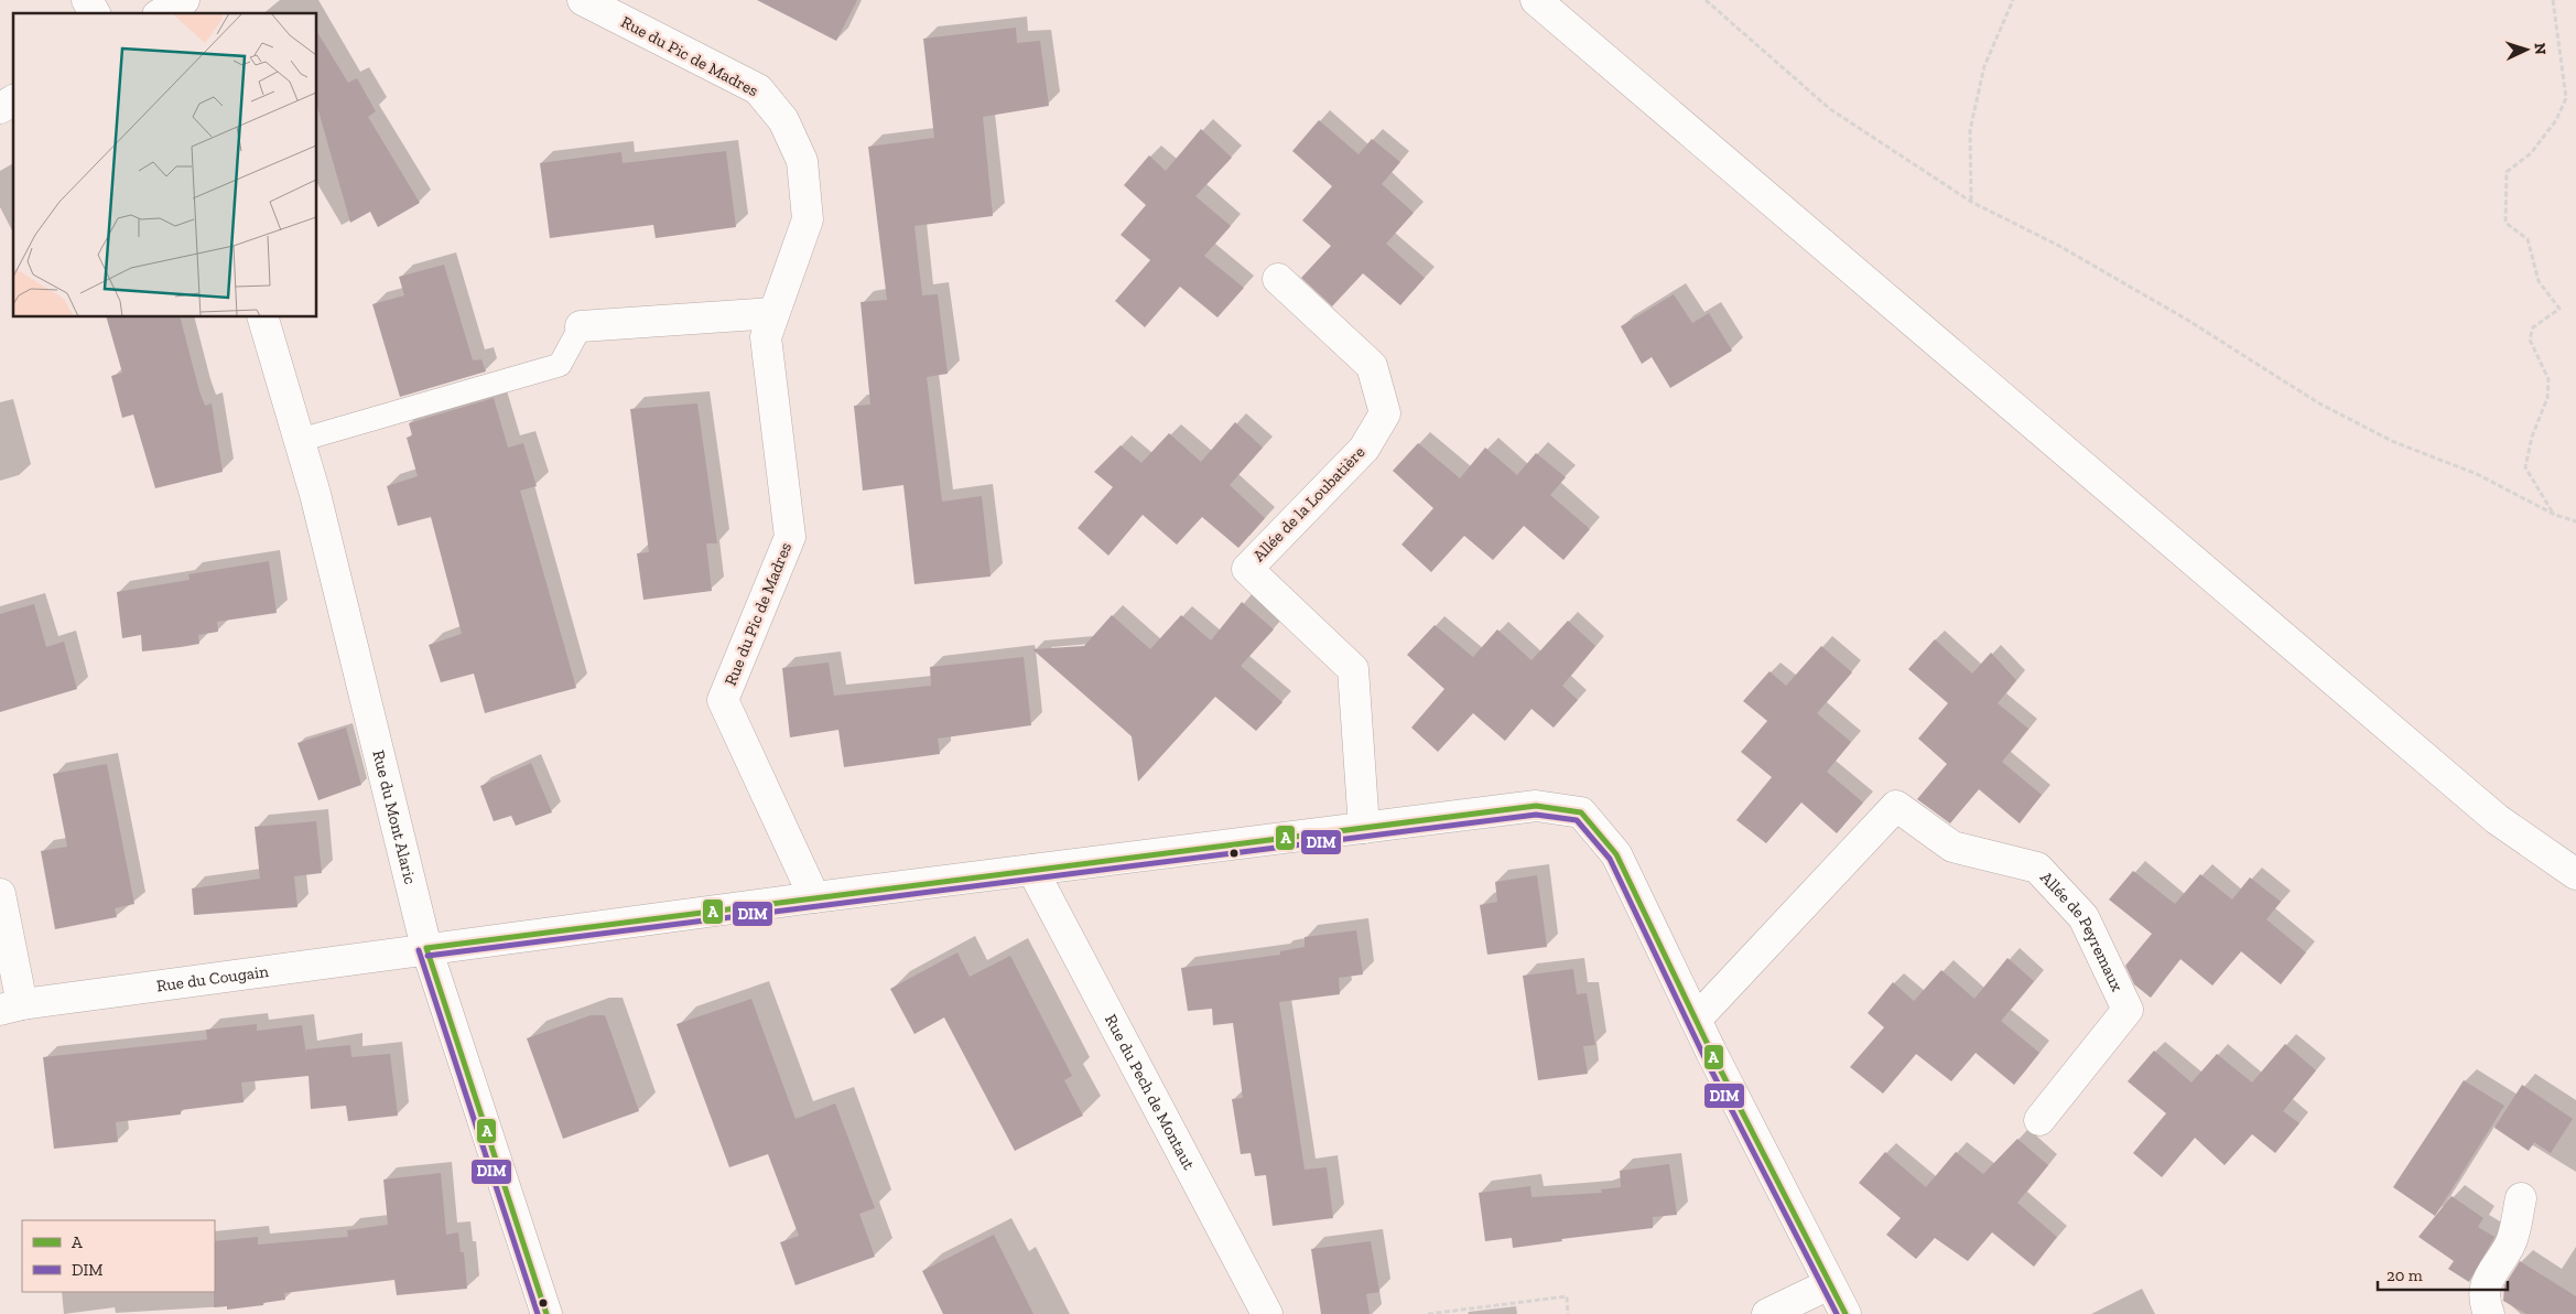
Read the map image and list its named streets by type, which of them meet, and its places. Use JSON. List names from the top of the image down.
{
  "streets": {
    "street": [
      "Rue du Pic de Madres",
      "Allée de la Loubatière",
      "Rue du Mont Alaric",
      "Allée de Peyremaux",
      "Rue du Cougain",
      "Rue du Pech de Montaut"
    ]
  },
  "crossings": [
    ["Rue du Pic de Madres", "Rue du Cougain"],
    ["Allée de la Loubatière", "Rue du Cougain"],
    ["Rue du Mont Alaric", "Rue du Cougain"],
    ["Allée de Peyremaux", "Rue du Cougain"],
    ["Rue du Cougain", "Rue du Pech de Montaut"]
  ],
  "lines": ["transit line A", "transit line DIM"],
  "legend": ["A", "DIM"],
  "scale_bar": "20 m",
  "north": "right"
}
